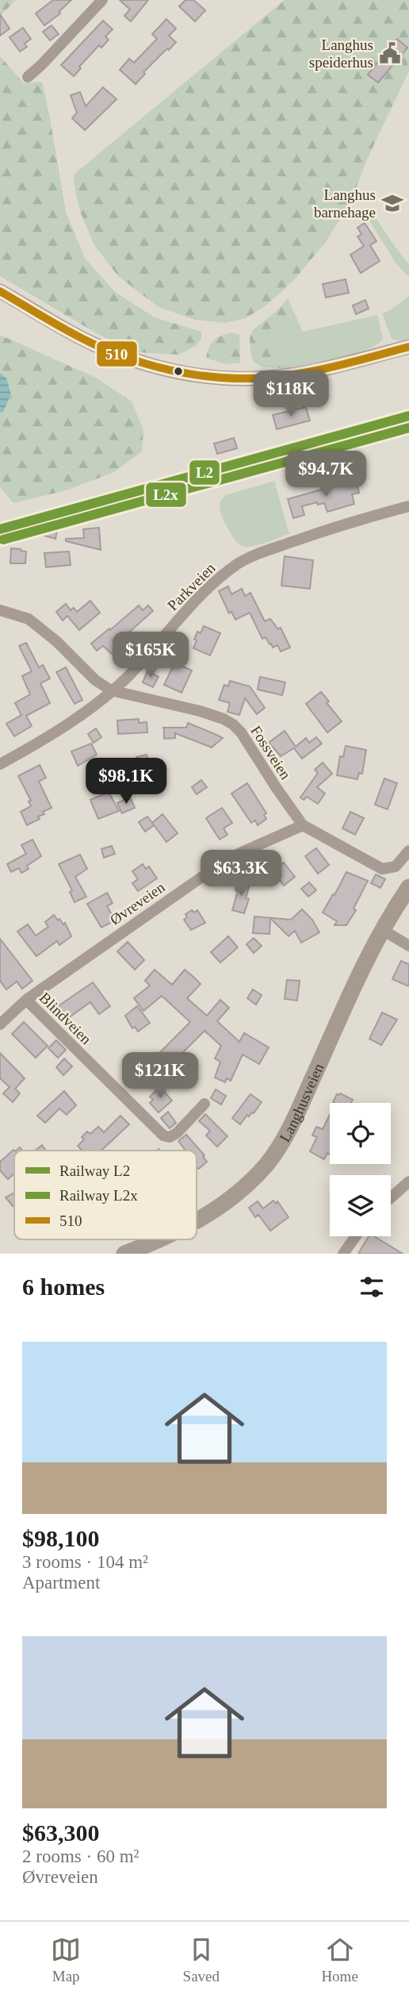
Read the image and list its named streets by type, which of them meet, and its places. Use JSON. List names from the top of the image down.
{
  "streets": {
    "main road": ["Langhusveien"],
    "street": [
      "Parkveien",
      "Fossveien",
      "Øvreveien",
      "Blindveien"
    ]
  },
  "crossings": [
    ["Parkveien", "Fossveien"],
    ["Fossveien", "Øvreveien"],
    ["Øvreveien", "Blindveien"]
  ],
  "places": {
    "public building": ["Langhus speiderhus"],
    "school or university": ["Langhus barnehage"]
  },
  "lines": ["transit line 510", "rail line L2", "rail line L2x"],
  "legend": ["Railway L2", "Railway L2x", "510"],
  "page": {
    "price": [
      "$118K",
      "$94.7K",
      "$165K",
      "$98.1K",
      "$63.3K",
      "$121K"
    ],
    "heading": "6 homes",
    "list": [
      {
        "name": "$98,100",
        "note": "3 rooms · 104 m² · Apartment"
      },
      {
        "name": "$63,300",
        "note": "2 rooms · 60 m² · Øvreveien"
      }
    ],
    "tabs": ["Map", "Saved", "Home"]
  }
}
